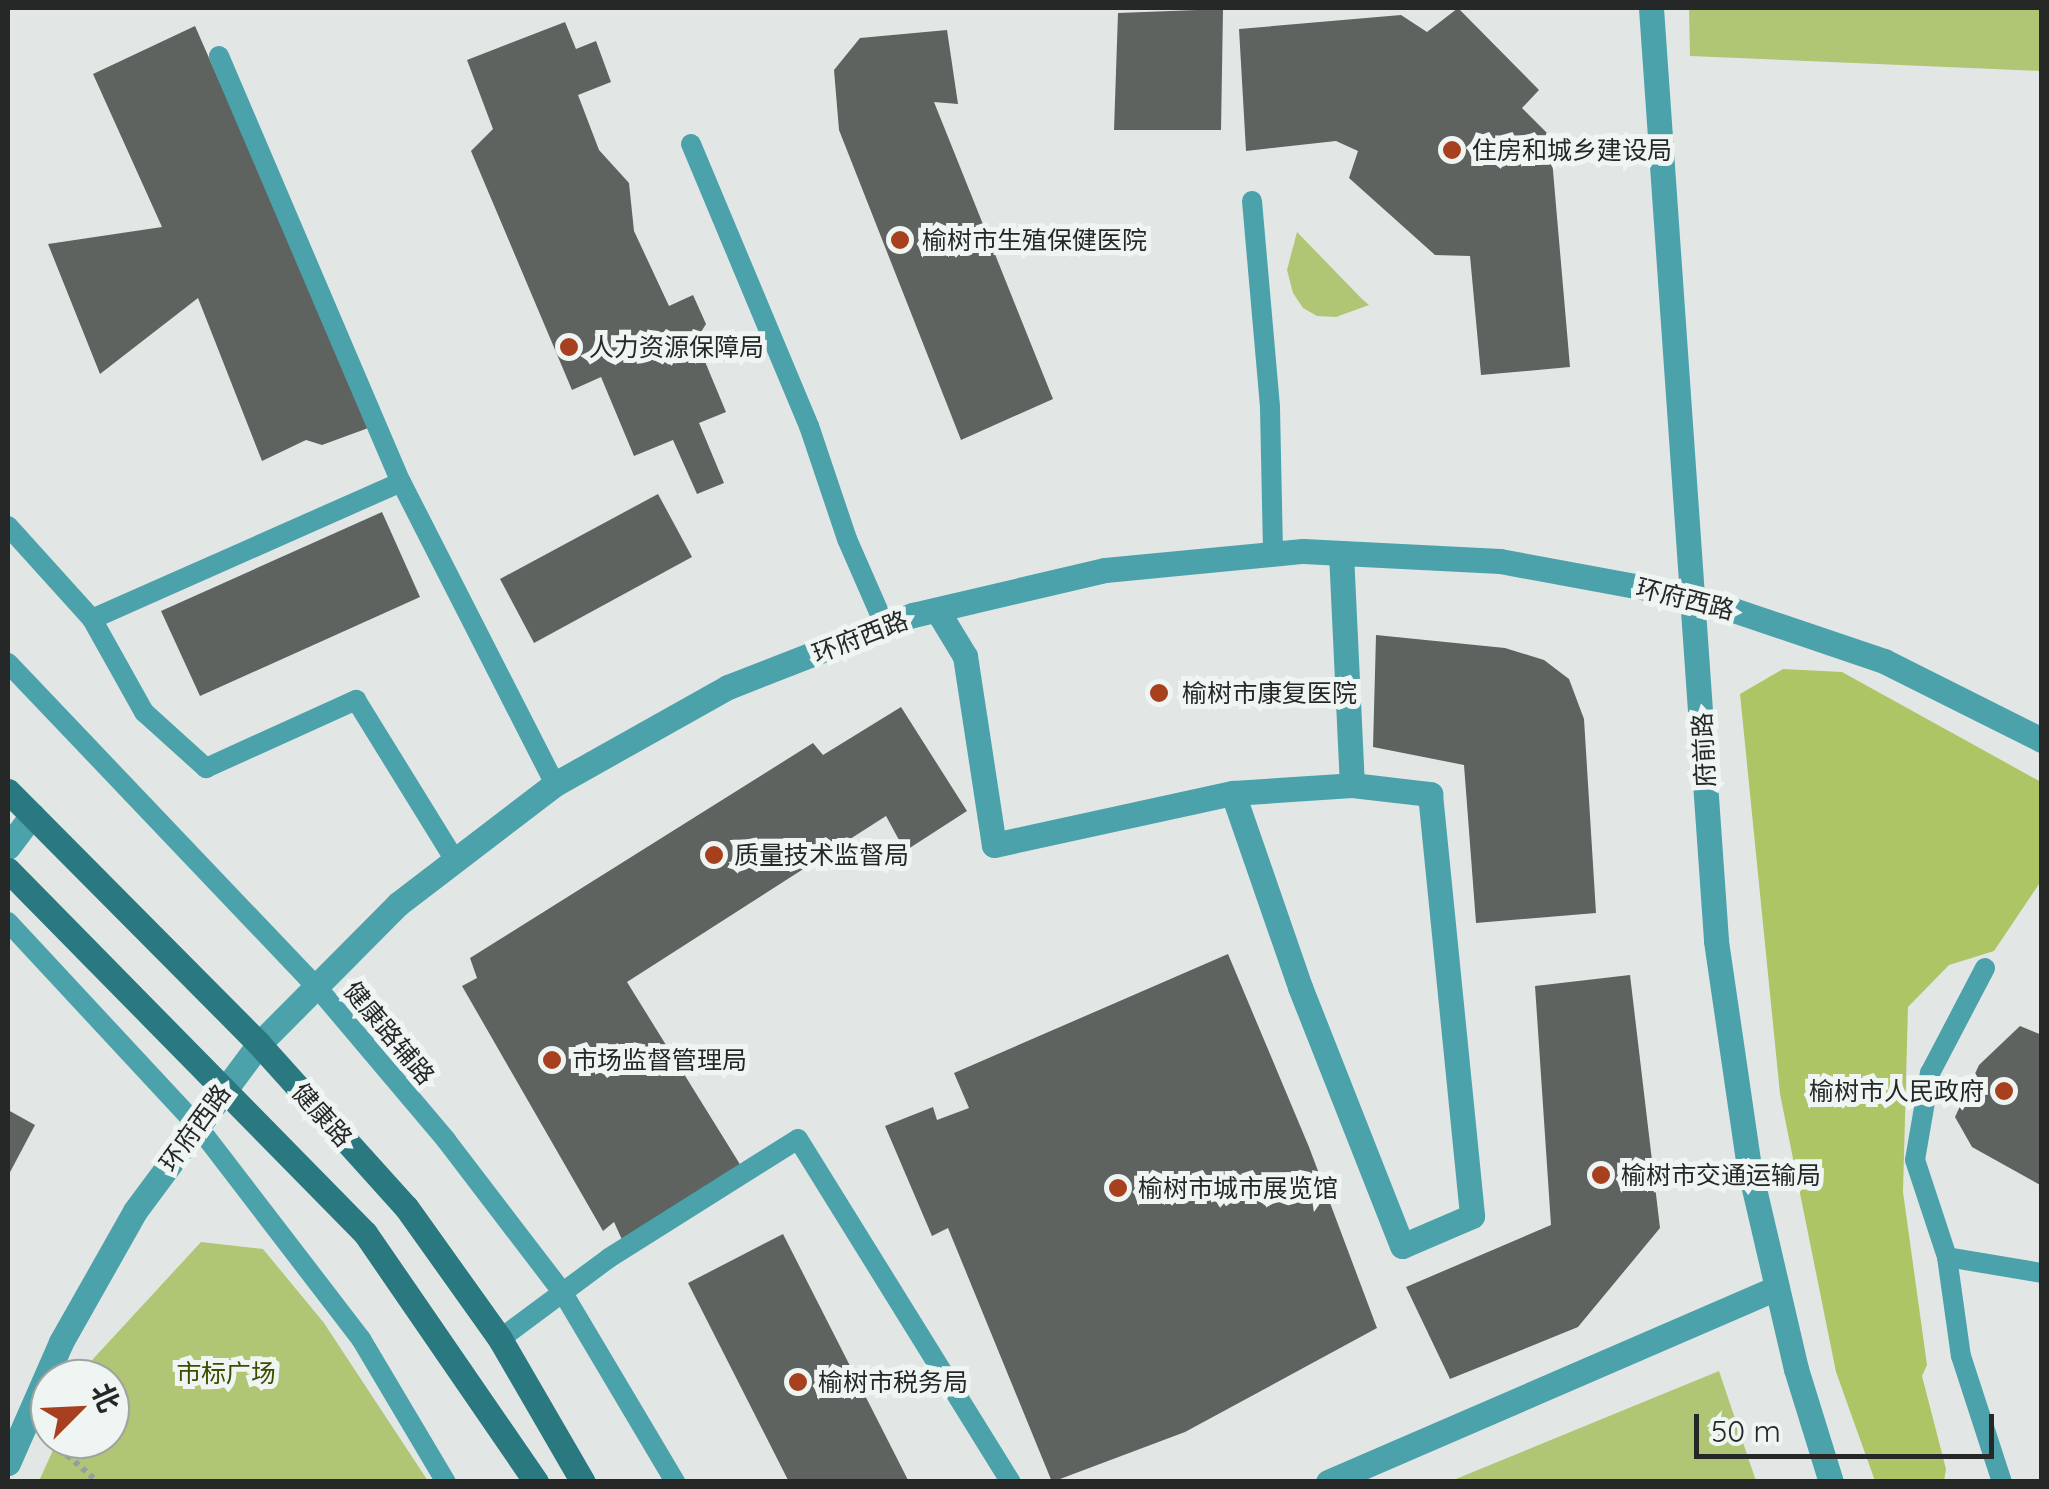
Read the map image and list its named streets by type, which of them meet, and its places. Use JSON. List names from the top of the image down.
{
  "streets": {
    "main road": ["健康路"],
    "street": ["环府西路", "府前路"],
    "lane": ["健康路辅路"]
  },
  "crossings": [
    ["环府西路", "府前路"],
    ["环府西路", "健康路辅路"],
    ["环府西路", "健康路"]
  ],
  "parks": ["市标广场"],
  "places": [
    "住房和城乡建设局",
    "榆树市生殖保健医院",
    "人力资源保障局",
    "榆树市康复医院",
    "质量技术监督局",
    "市场监督管理局",
    "榆树市人民政府",
    "榆树市交通运输局",
    "榆树市城市展览馆",
    "榆树市税务局"
  ],
  "scale_bar": "50 m",
  "north": "top right"
}
